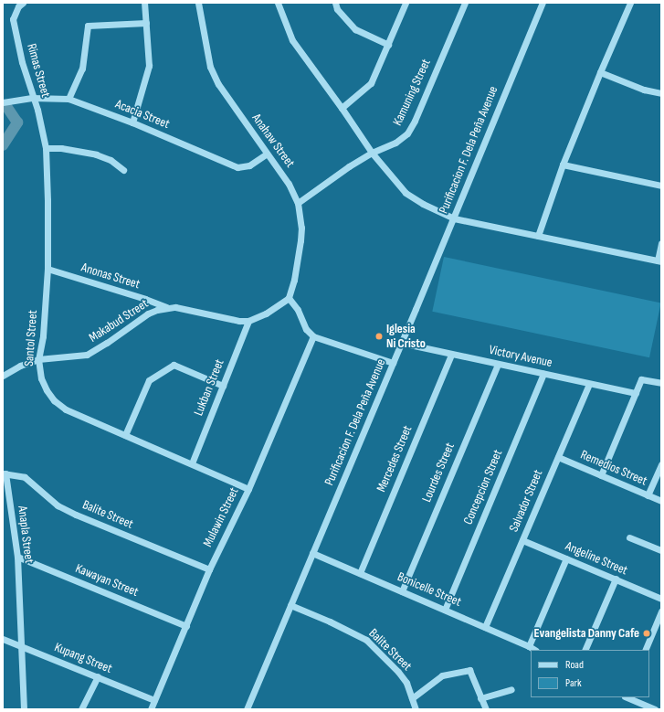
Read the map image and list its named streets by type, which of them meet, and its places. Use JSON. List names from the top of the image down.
{
  "streets": {
    "street": [
      "Rimas Street",
      "Kamuning Street",
      "Acacia Street",
      "Anahaw Street",
      "Purificacion F. Dela Peña Avenue",
      "Anonas Street",
      "Makabud Street",
      "Santol Street",
      "Victory Avenue",
      "Lukban Street",
      "Mercedes Street",
      "Remedios Street",
      "Lourdes Street",
      "Concepcion Street",
      "Salvador Street",
      "Balite Street",
      "Mulawin Street",
      "Anapla Street",
      "Angeline Street",
      "Kawayan Street",
      "Bonicelle Street",
      "Kupang Street"
    ]
  },
  "crossings": [
    ["Rimas Street", "Acacia Street"],
    ["Rimas Street", "Santol Street"],
    ["Kamuning Street", "Anahaw Street"],
    ["Acacia Street", "Anahaw Street"],
    ["Anahaw Street", "Makabud Street"],
    ["Purificacion F. Dela Peña Avenue", "Victory Avenue"],
    ["Purificacion F. Dela Peña Avenue", "Balite Street"],
    ["Purificacion F. Dela Peña Avenue", "Bonicelle Street"],
    ["Anonas Street", "Makabud Street"],
    ["Anonas Street", "Santol Street"],
    ["Makabud Street", "Santol Street"],
    ["Makabud Street", "Lukban Street"],
    ["Santol Street", "Lukban Street"],
    ["Santol Street", "Mulawin Street"],
    ["Victory Avenue", "Mercedes Street"],
    ["Victory Avenue", "Lourdes Street"],
    ["Victory Avenue", "Concepcion Street"],
    ["Victory Avenue", "Salvador Street"],
    ["Mercedes Street", "Bonicelle Street"],
    ["Remedios Street", "Salvador Street"],
    ["Lourdes Street", "Bonicelle Street"],
    ["Concepcion Street", "Bonicelle Street"],
    ["Salvador Street", "Angeline Street"],
    ["Salvador Street", "Bonicelle Street"],
    ["Balite Street", "Mulawin Street"],
    ["Balite Street", "Anapla Street"],
    ["Mulawin Street", "Kawayan Street"],
    ["Mulawin Street", "Kupang Street"],
    ["Anapla Street", "Kawayan Street"],
    ["Anapla Street", "Kupang Street"]
  ],
  "places": ["Iglesia Ni Cristo", "Evangelista Danny Cafe"],
  "legend": ["Road", "Park"]
}
